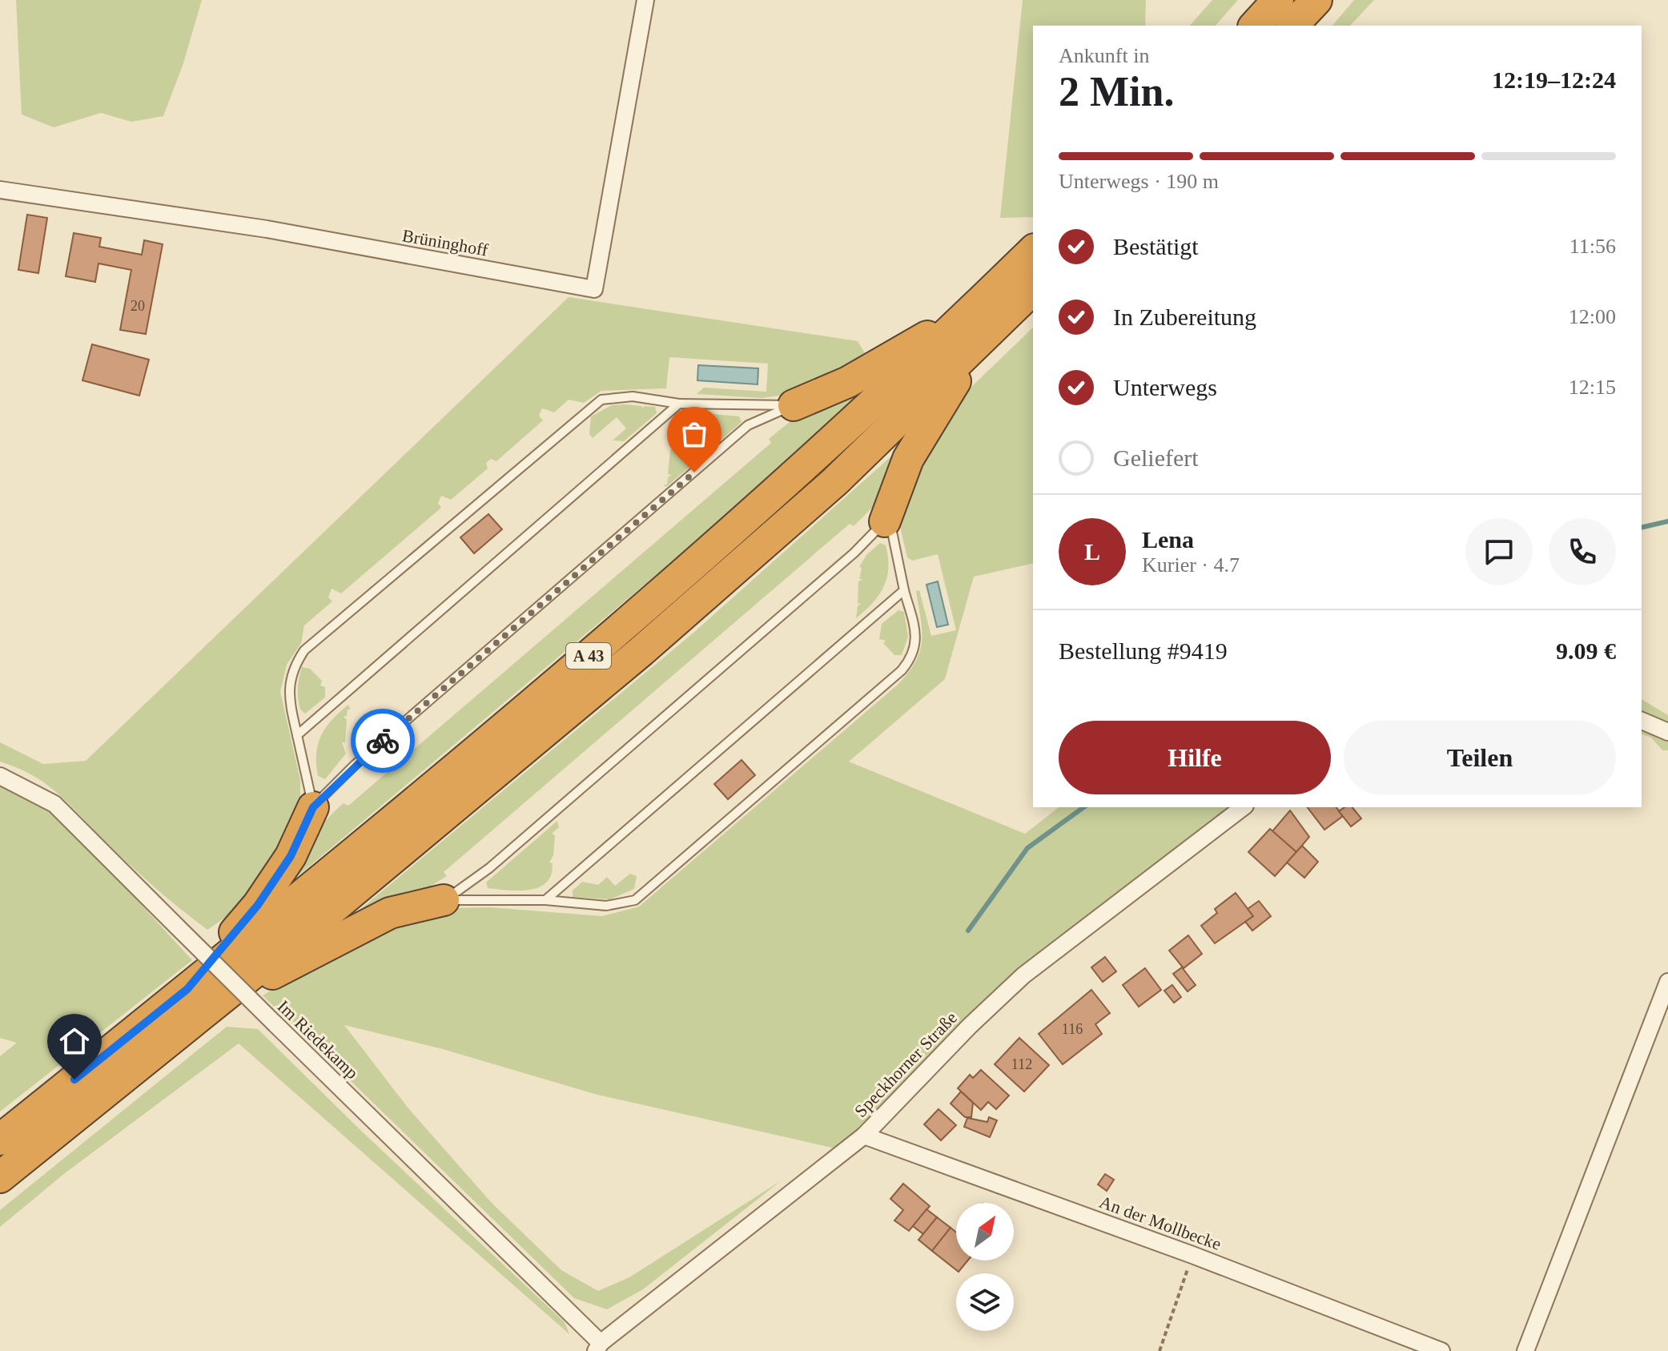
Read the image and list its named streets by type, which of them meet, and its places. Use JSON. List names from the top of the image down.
{
  "streets": {
    "highway": ["A 43"],
    "street": [
      "Brüninghoff",
      "Im Riedekamp",
      "Speckhorner Straße",
      "An der Mollbecke"
    ]
  },
  "crossings": [
    ["Im Riedekamp", "Speckhorner Straße"],
    ["Speckhorner Straße", "An der Mollbecke"]
  ],
  "house_numbers": ["20", "116", "112"],
  "north": "top right",
  "page": {
    "heading": ["2 Min.", "Ankunft in", "12:19–12:24"],
    "panel": [
      "Lena",
      "Kurier · 4.7",
      "Bestellung #9419",
      "9.09 €"
    ],
    "bar": "Unterwegs · 190 m",
    "list": [
      ["Bestätigt", "11:56"],
      ["In Zubereitung", "12:00"],
      ["Unterwegs", "12:15"],
      "Geliefert"
    ],
    "round": "L",
    "buttons": ["Hilfe", "Teilen"]
  }
}
